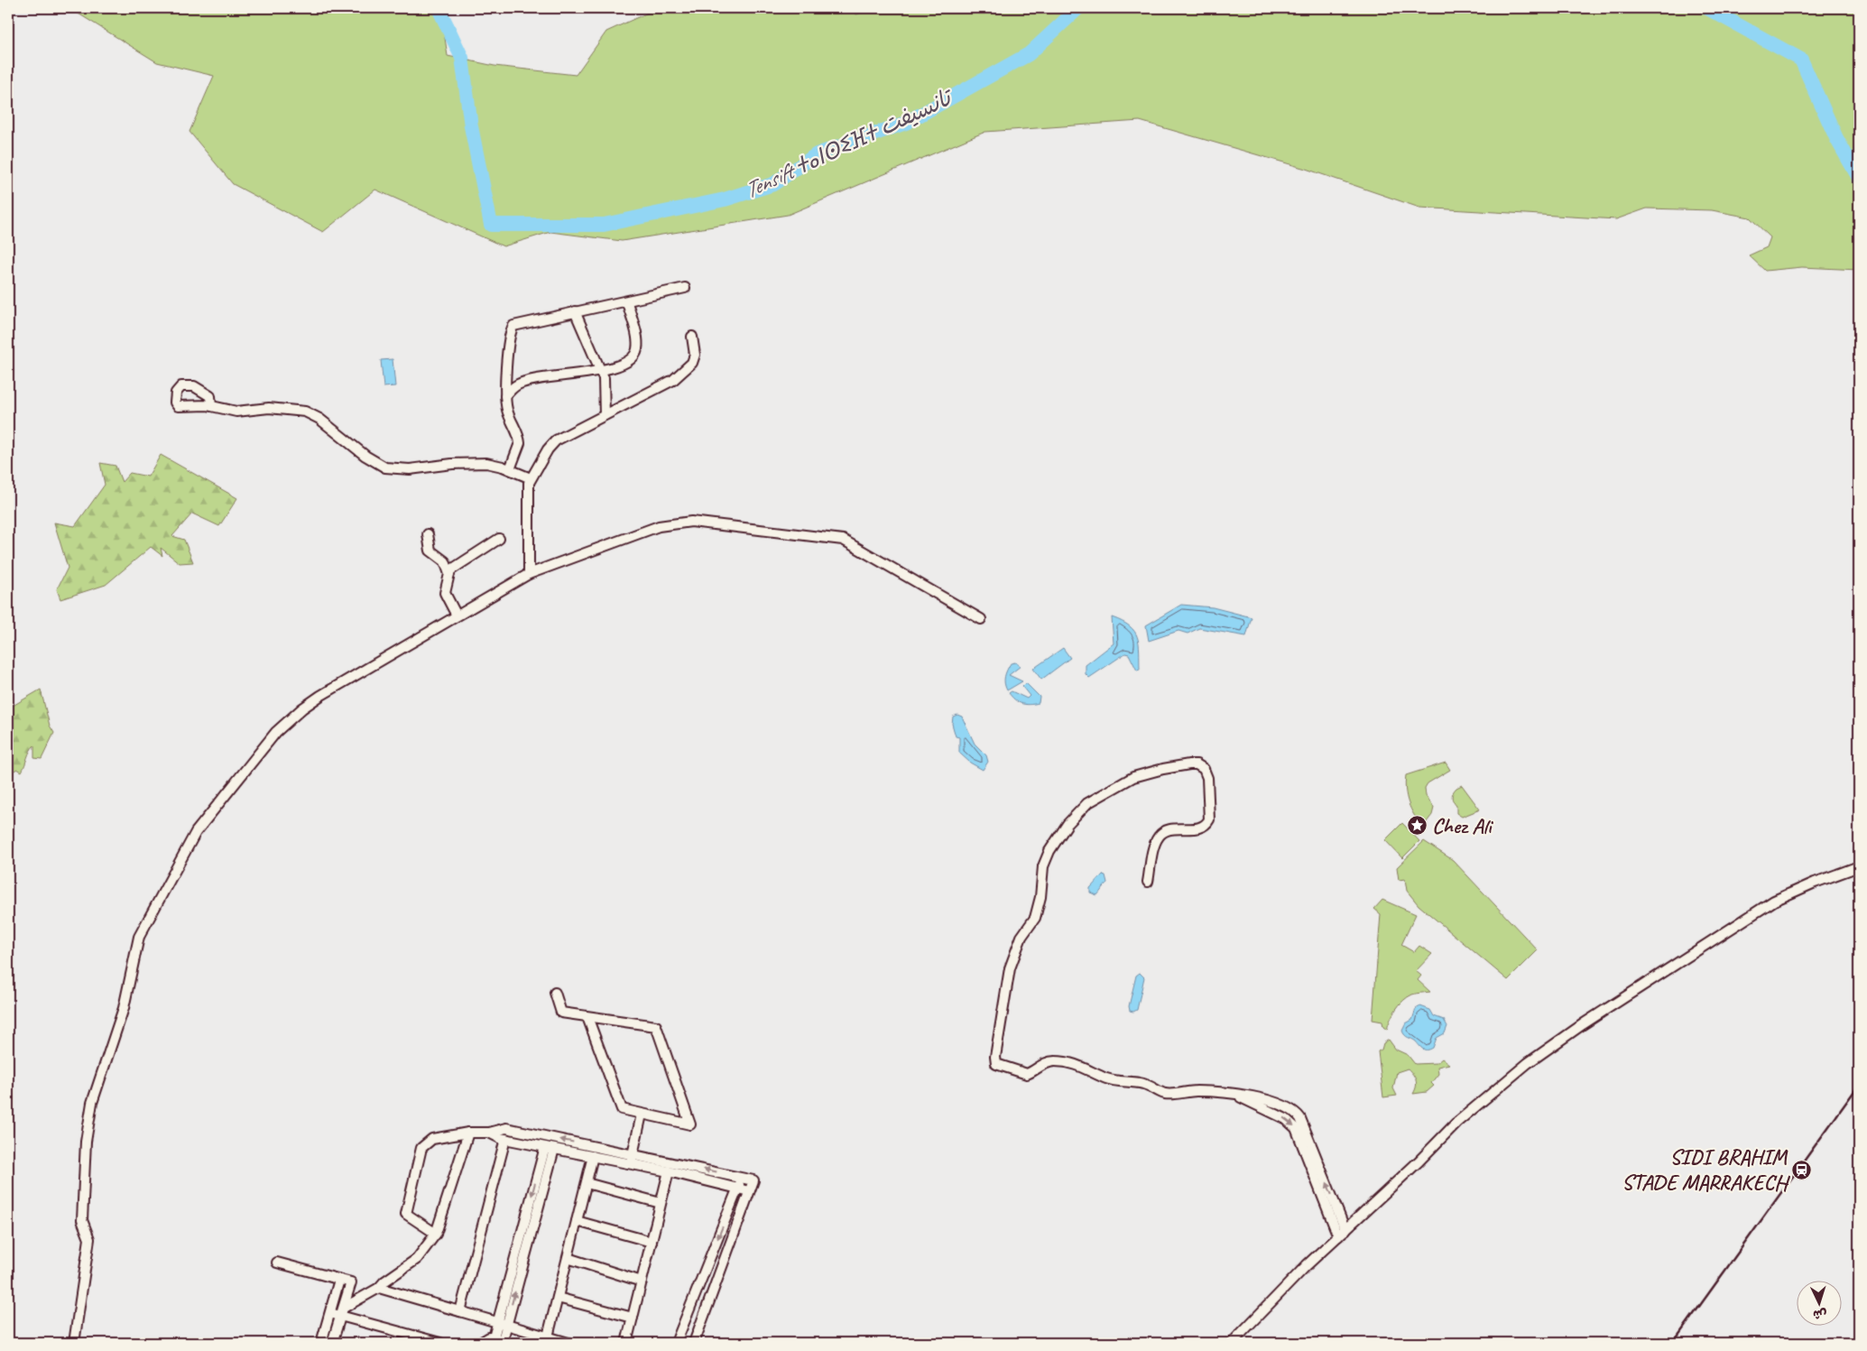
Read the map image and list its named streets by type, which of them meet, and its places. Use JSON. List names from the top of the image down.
{
  "water": ["Tensift ⵜⴰⵏⵙⵉⴼⵜ تانسيفت"],
  "places": {
    "place": ["Chez Ali"],
    "station": ["SIDI BRAHIM STADE MARRAKECH"]
  },
  "north": "bottom"
}
